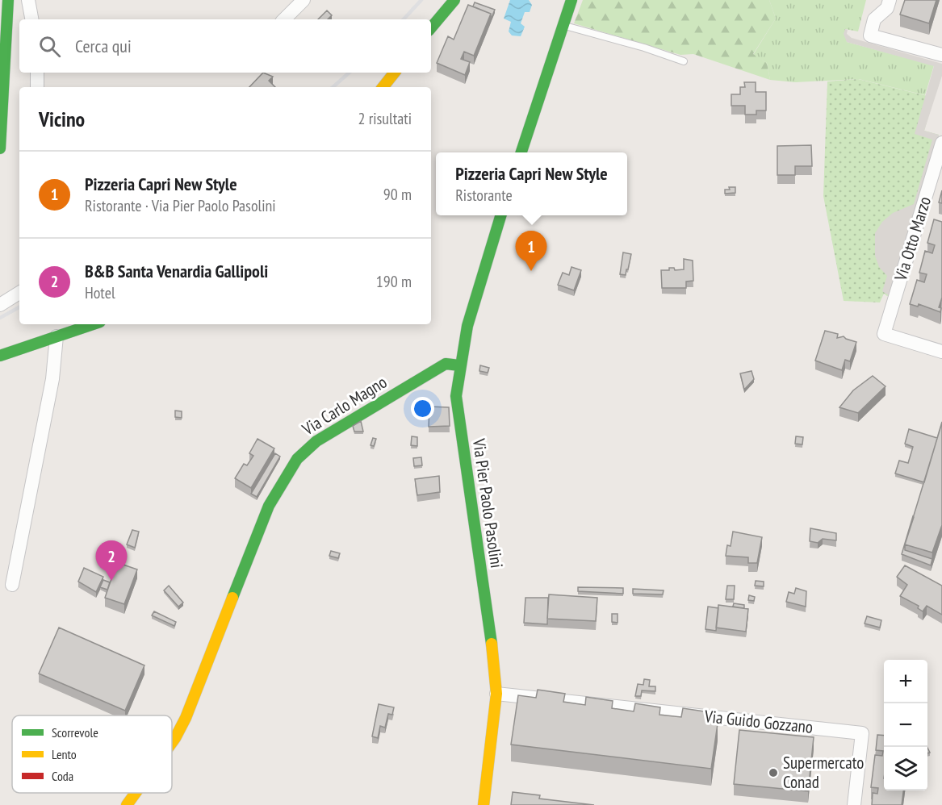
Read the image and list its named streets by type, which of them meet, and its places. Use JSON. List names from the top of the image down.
{
  "streets": {
    "street": [
      "Via Otto Marzo",
      "Via Carlo Magno",
      "Via Pier Paolo Pasolini",
      "Via Guido Gozzano"
    ]
  },
  "crossings": [
    ["Via Carlo Magno", "Via Pier Paolo Pasolini"],
    ["Via Pier Paolo Pasolini", "Via Guido Gozzano"]
  ],
  "places": ["Supermercato Conad"],
  "legend": ["Scorrevole", "Lento", "Coda"],
  "page": {
    "search": "Cerca qui",
    "heading": ["Vicino", "2 risultati"],
    "list": [
      {
        "mark": "1",
        "name": "Pizzeria Capri New Style",
        "note": "Ristorante · Via Pier Paolo Pasolini",
        "value": "90 m"
      },
      {
        "mark": "2",
        "name": "B&B Santa Venardia Gallipoli",
        "note": "Hotel",
        "value": "190 m"
      }
    ],
    "popup": ["Pizzeria Capri New Style", "Ristorante"],
    "pins": ["1", "2"],
    "map_buttons": ["+", "−"]
  }
}
